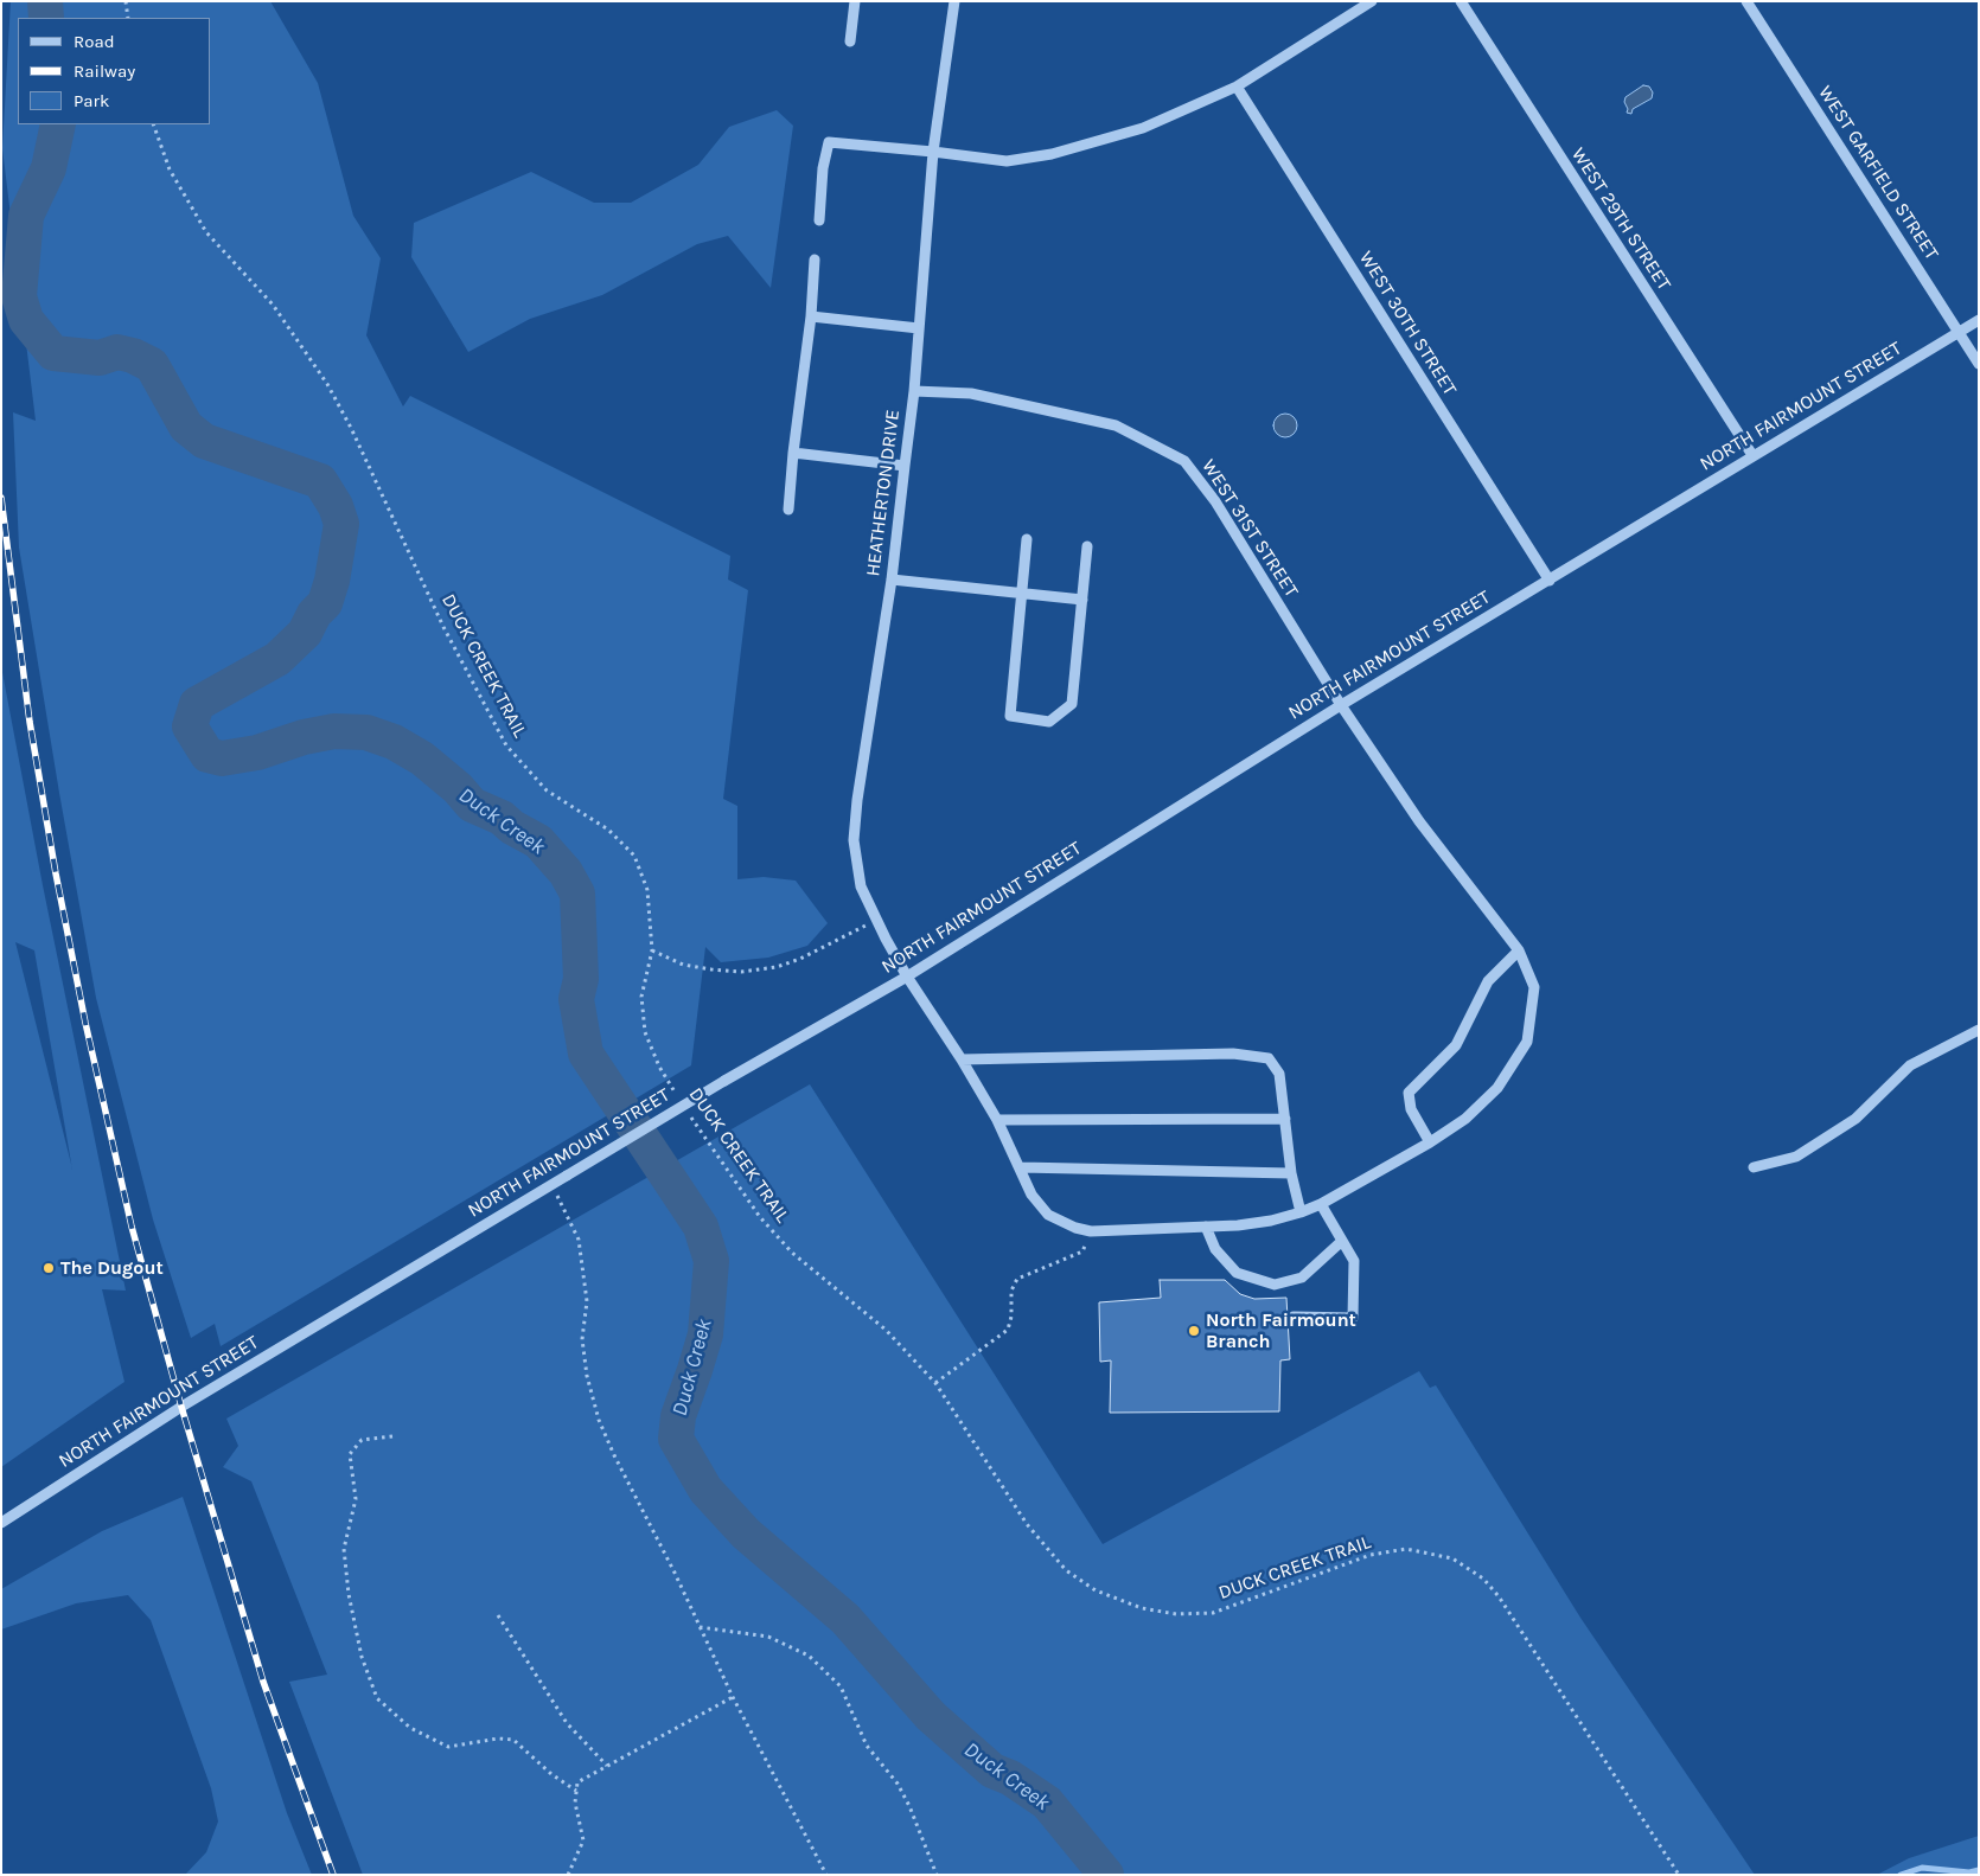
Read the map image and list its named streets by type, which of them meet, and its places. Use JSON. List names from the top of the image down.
{
  "streets": {
    "street": [
      "WEST GARFIELD STREET",
      "WEST 29TH STREET",
      "WEST 30TH STREET",
      "NORTH FAIRMOUNT STREET",
      "HEATHERTON DRIVE",
      "WEST 31ST STREET"
    ],
    "path": ["DUCK CREEK TRAIL"]
  },
  "crossings": [
    ["WEST GARFIELD STREET", "NORTH FAIRMOUNT STREET"],
    ["WEST 29TH STREET", "NORTH FAIRMOUNT STREET"],
    ["WEST 30TH STREET", "NORTH FAIRMOUNT STREET"],
    ["NORTH FAIRMOUNT STREET", "HEATHERTON DRIVE"],
    ["NORTH FAIRMOUNT STREET", "WEST 31ST STREET"],
    ["HEATHERTON DRIVE", "WEST 31ST STREET"]
  ],
  "water": ["Duck Creek"],
  "places": ["The Dugout", "North Fairmount Branch"],
  "legend": ["Road", "Railway", "Park"]
}
